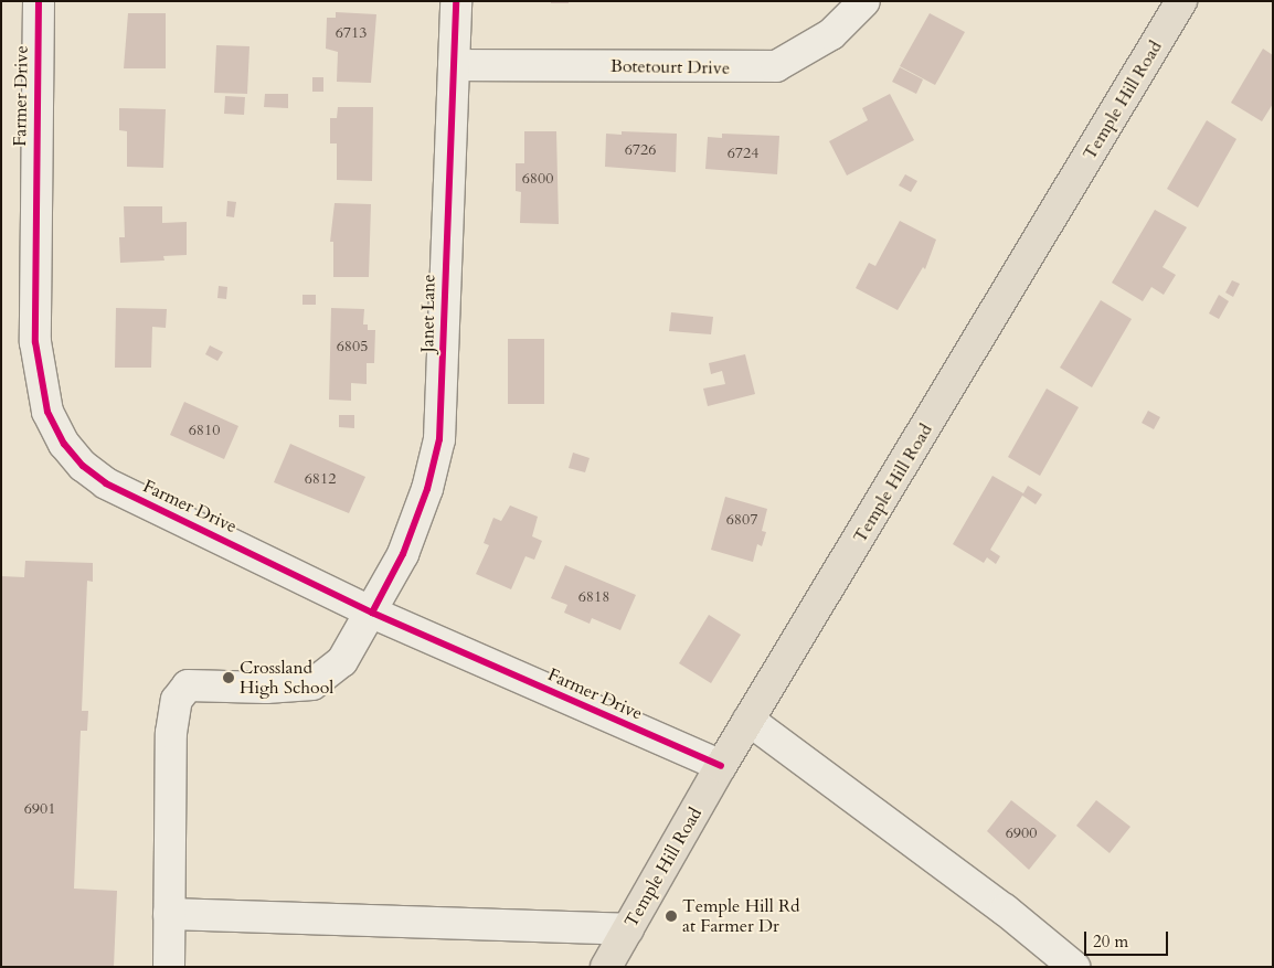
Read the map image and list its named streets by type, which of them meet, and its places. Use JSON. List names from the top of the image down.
{
  "streets": {
    "main road": ["Temple Hill Road"],
    "street": ["Botetourt Drive", "Farmer Drive", "Janet Lane"]
  },
  "crossings": [
    ["Botetourt Drive", "Janet Lane"],
    ["Farmer Drive", "Temple Hill Road"],
    ["Farmer Drive", "Janet Lane"]
  ],
  "places": ["Crossland High School", "Temple Hill Rd at Farmer Dr"],
  "house_numbers": [
    "6713",
    "6726",
    "6724",
    "6800",
    "6805",
    "6810",
    "6812",
    "6807",
    "6818",
    "6901",
    "6900"
  ],
  "scale_bar": "20 m"
}
